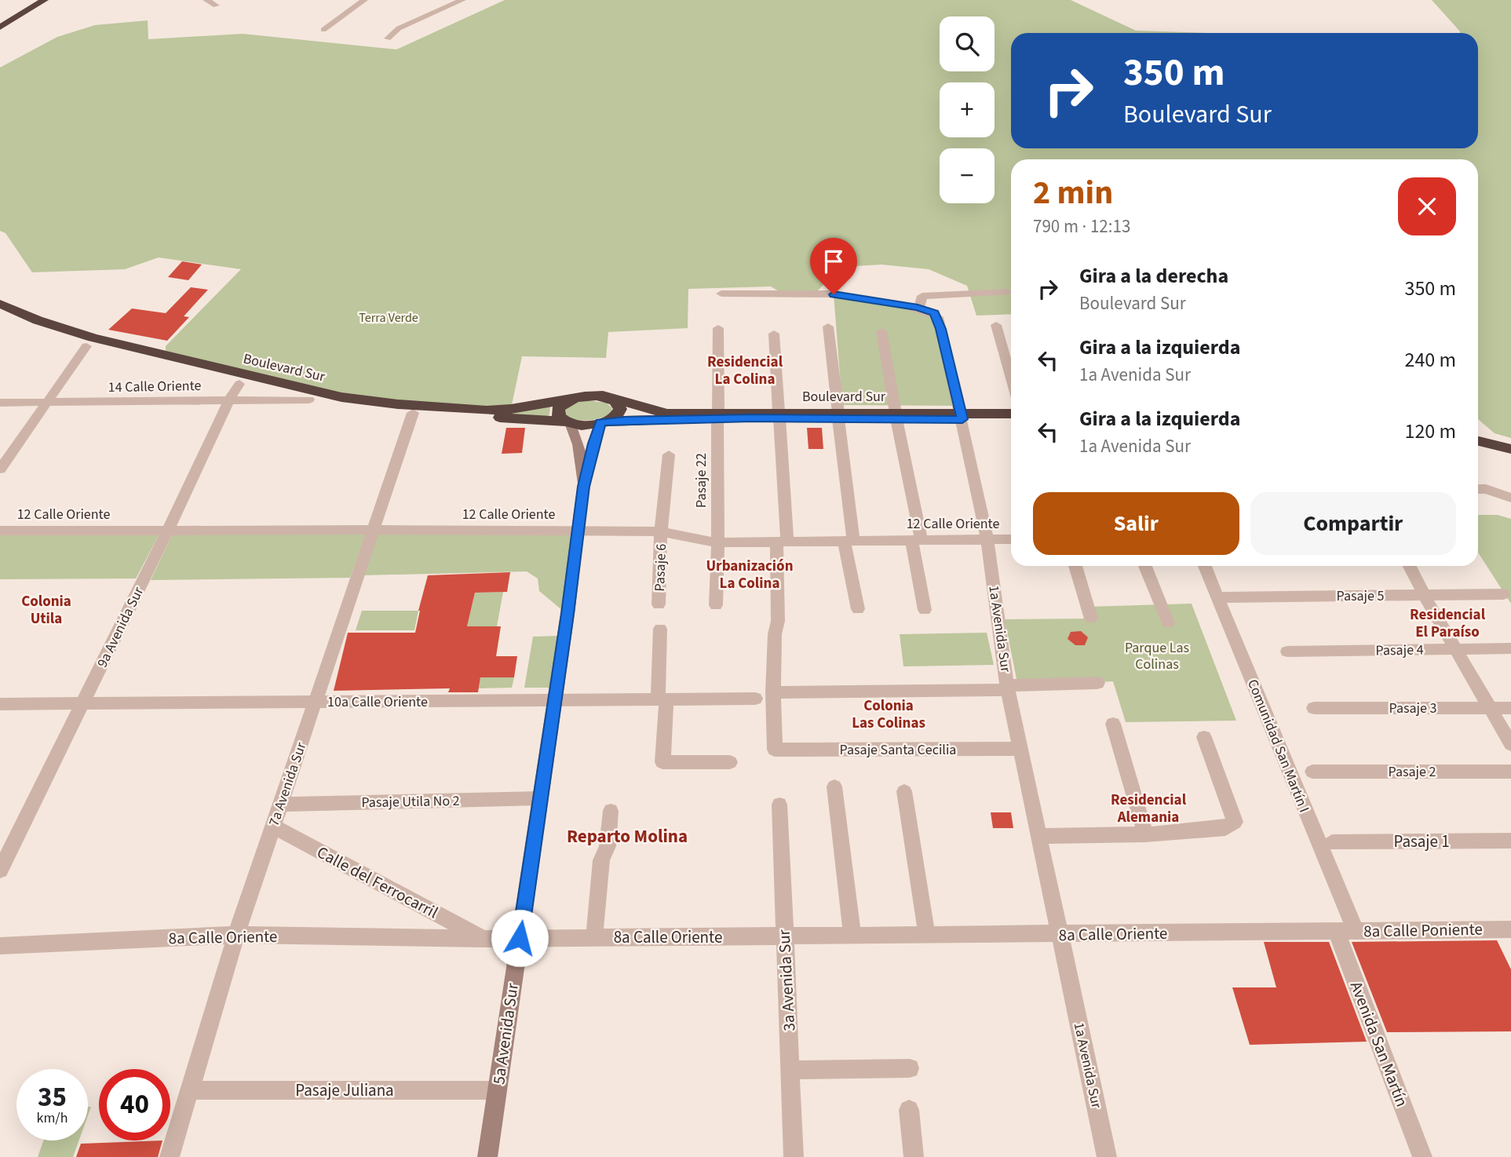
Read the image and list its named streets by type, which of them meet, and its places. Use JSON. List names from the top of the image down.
{
  "streets": {
    "highway": ["Boulevard Sur"],
    "street": [
      "14 Calle Oriente",
      "Pasaje 22",
      "12 Calle Oriente",
      "Pasaje 6",
      "Pasaje 5",
      "9a Avenida Sur",
      "1a Avenida Sur",
      "Pasaje 4",
      "10a Calle Oriente",
      "Pasaje 3",
      "Comunidad San Martín I",
      "Pasaje Santa Cecilia",
      "Pasaje 2",
      "7a Avenida Sur",
      "Pasaje Utila No 2",
      "Pasaje 1",
      "Calle del Ferrocarril",
      "8a Calle Poniente",
      "8a Calle Oriente",
      "3a Avenida Sur",
      "5a Avenida Sur",
      "Avenida San Martín",
      "Pasaje Juliana"
    ]
  },
  "crossings": [
    ["Boulevard Sur", "14 Calle Oriente"],
    ["Boulevard Sur", "Pasaje 22"],
    ["Boulevard Sur", "9a Avenida Sur"],
    ["Boulevard Sur", "1a Avenida Sur"],
    ["Boulevard Sur", "7a Avenida Sur"],
    ["Boulevard Sur", "5a Avenida Sur"],
    ["14 Calle Oriente", "9a Avenida Sur"],
    ["Pasaje 22", "12 Calle Oriente"],
    ["12 Calle Oriente", "Pasaje 6"],
    ["12 Calle Oriente", "9a Avenida Sur"],
    ["12 Calle Oriente", "1a Avenida Sur"],
    ["12 Calle Oriente", "7a Avenida Sur"],
    ["12 Calle Oriente", "5a Avenida Sur"],
    ["Pasaje 5", "Comunidad San Martín I"],
    ["9a Avenida Sur", "10a Calle Oriente"],
    ["1a Avenida Sur", "Pasaje Santa Cecilia"],
    ["1a Avenida Sur", "8a Calle Oriente"],
    ["10a Calle Oriente", "7a Avenida Sur"],
    ["10a Calle Oriente", "5a Avenida Sur"],
    ["Comunidad San Martín I", "8a Calle Poniente"],
    ["7a Avenida Sur", "Pasaje Utila No 2"],
    ["7a Avenida Sur", "Calle del Ferrocarril"],
    ["7a Avenida Sur", "8a Calle Oriente"],
    ["7a Avenida Sur", "Pasaje Juliana"],
    ["Pasaje Utila No 2", "5a Avenida Sur"],
    ["Calle del Ferrocarril", "8a Calle Oriente"],
    ["8a Calle Poniente", "8a Calle Oriente"],
    ["8a Calle Poniente", "Avenida San Martín"],
    ["8a Calle Oriente", "3a Avenida Sur"],
    ["8a Calle Oriente", "5a Avenida Sur"],
    ["8a Calle Oriente", "Avenida San Martín"],
    ["5a Avenida Sur", "Pasaje Juliana"]
  ],
  "districts": [
    "Residencial La Colina",
    "Urbanización La Colina",
    "Colonia Utila",
    "Residencial El Paraíso",
    "Colonia Las Colinas",
    "Residencial Alemania",
    "Reparto Molina"
  ],
  "parks": ["Terra Verde", "Parque Las Colinas"],
  "page": {
    "map_buttons": ["+", "−"],
    "turn": ["350 m", "Boulevard Sur"],
    "heading": ["2 min", "790 m · 12:13"],
    "list": [
      {
        "name": "Gira a la derecha",
        "note": "Boulevard Sur",
        "value": "350 m"
      },
      {
        "name": "Gira a la izquierda",
        "note": "1a Avenida Sur",
        "value": "240 m"
      },
      {
        "name": "Gira a la izquierda",
        "note": "1a Avenida Sur",
        "value": "120 m"
      }
    ],
    "buttons": ["Salir", "Compartir"],
    "speed": "35 km/h",
    "limit": "40"
  }
}
